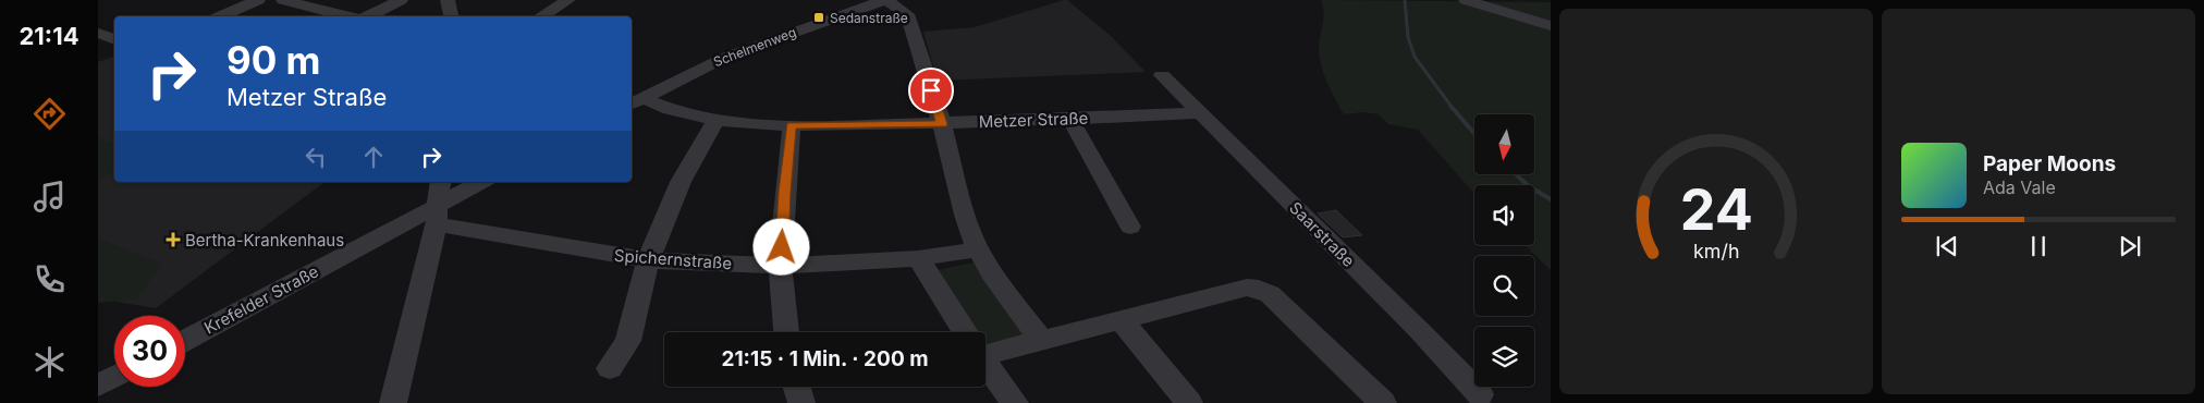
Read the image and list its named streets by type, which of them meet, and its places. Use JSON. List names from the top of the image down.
{
  "streets": {
    "street": [
      "Schelmenweg",
      "Metzer Straße",
      "Saarstraße",
      "Spichernstraße",
      "Krefelder Straße"
    ]
  },
  "crossings": [
    ["Schelmenweg", "Metzer Straße"],
    ["Metzer Straße", "Saarstraße"],
    ["Spichernstraße", "Krefelder Straße"]
  ],
  "places": {
    "transit": ["Sedanstraße"],
    "health": ["Bertha-Krankenhaus"]
  },
  "north": "bottom",
  "page": {
    "tabs": "21:14",
    "turn": ["90 m", "Metzer Straße"],
    "song": ["Paper Moons", "Ada Vale"],
    "limit": "30",
    "trip": "21:15 · 1 Min. · 200 m",
    "gauge": ["24", "km/h"]
  }
}
